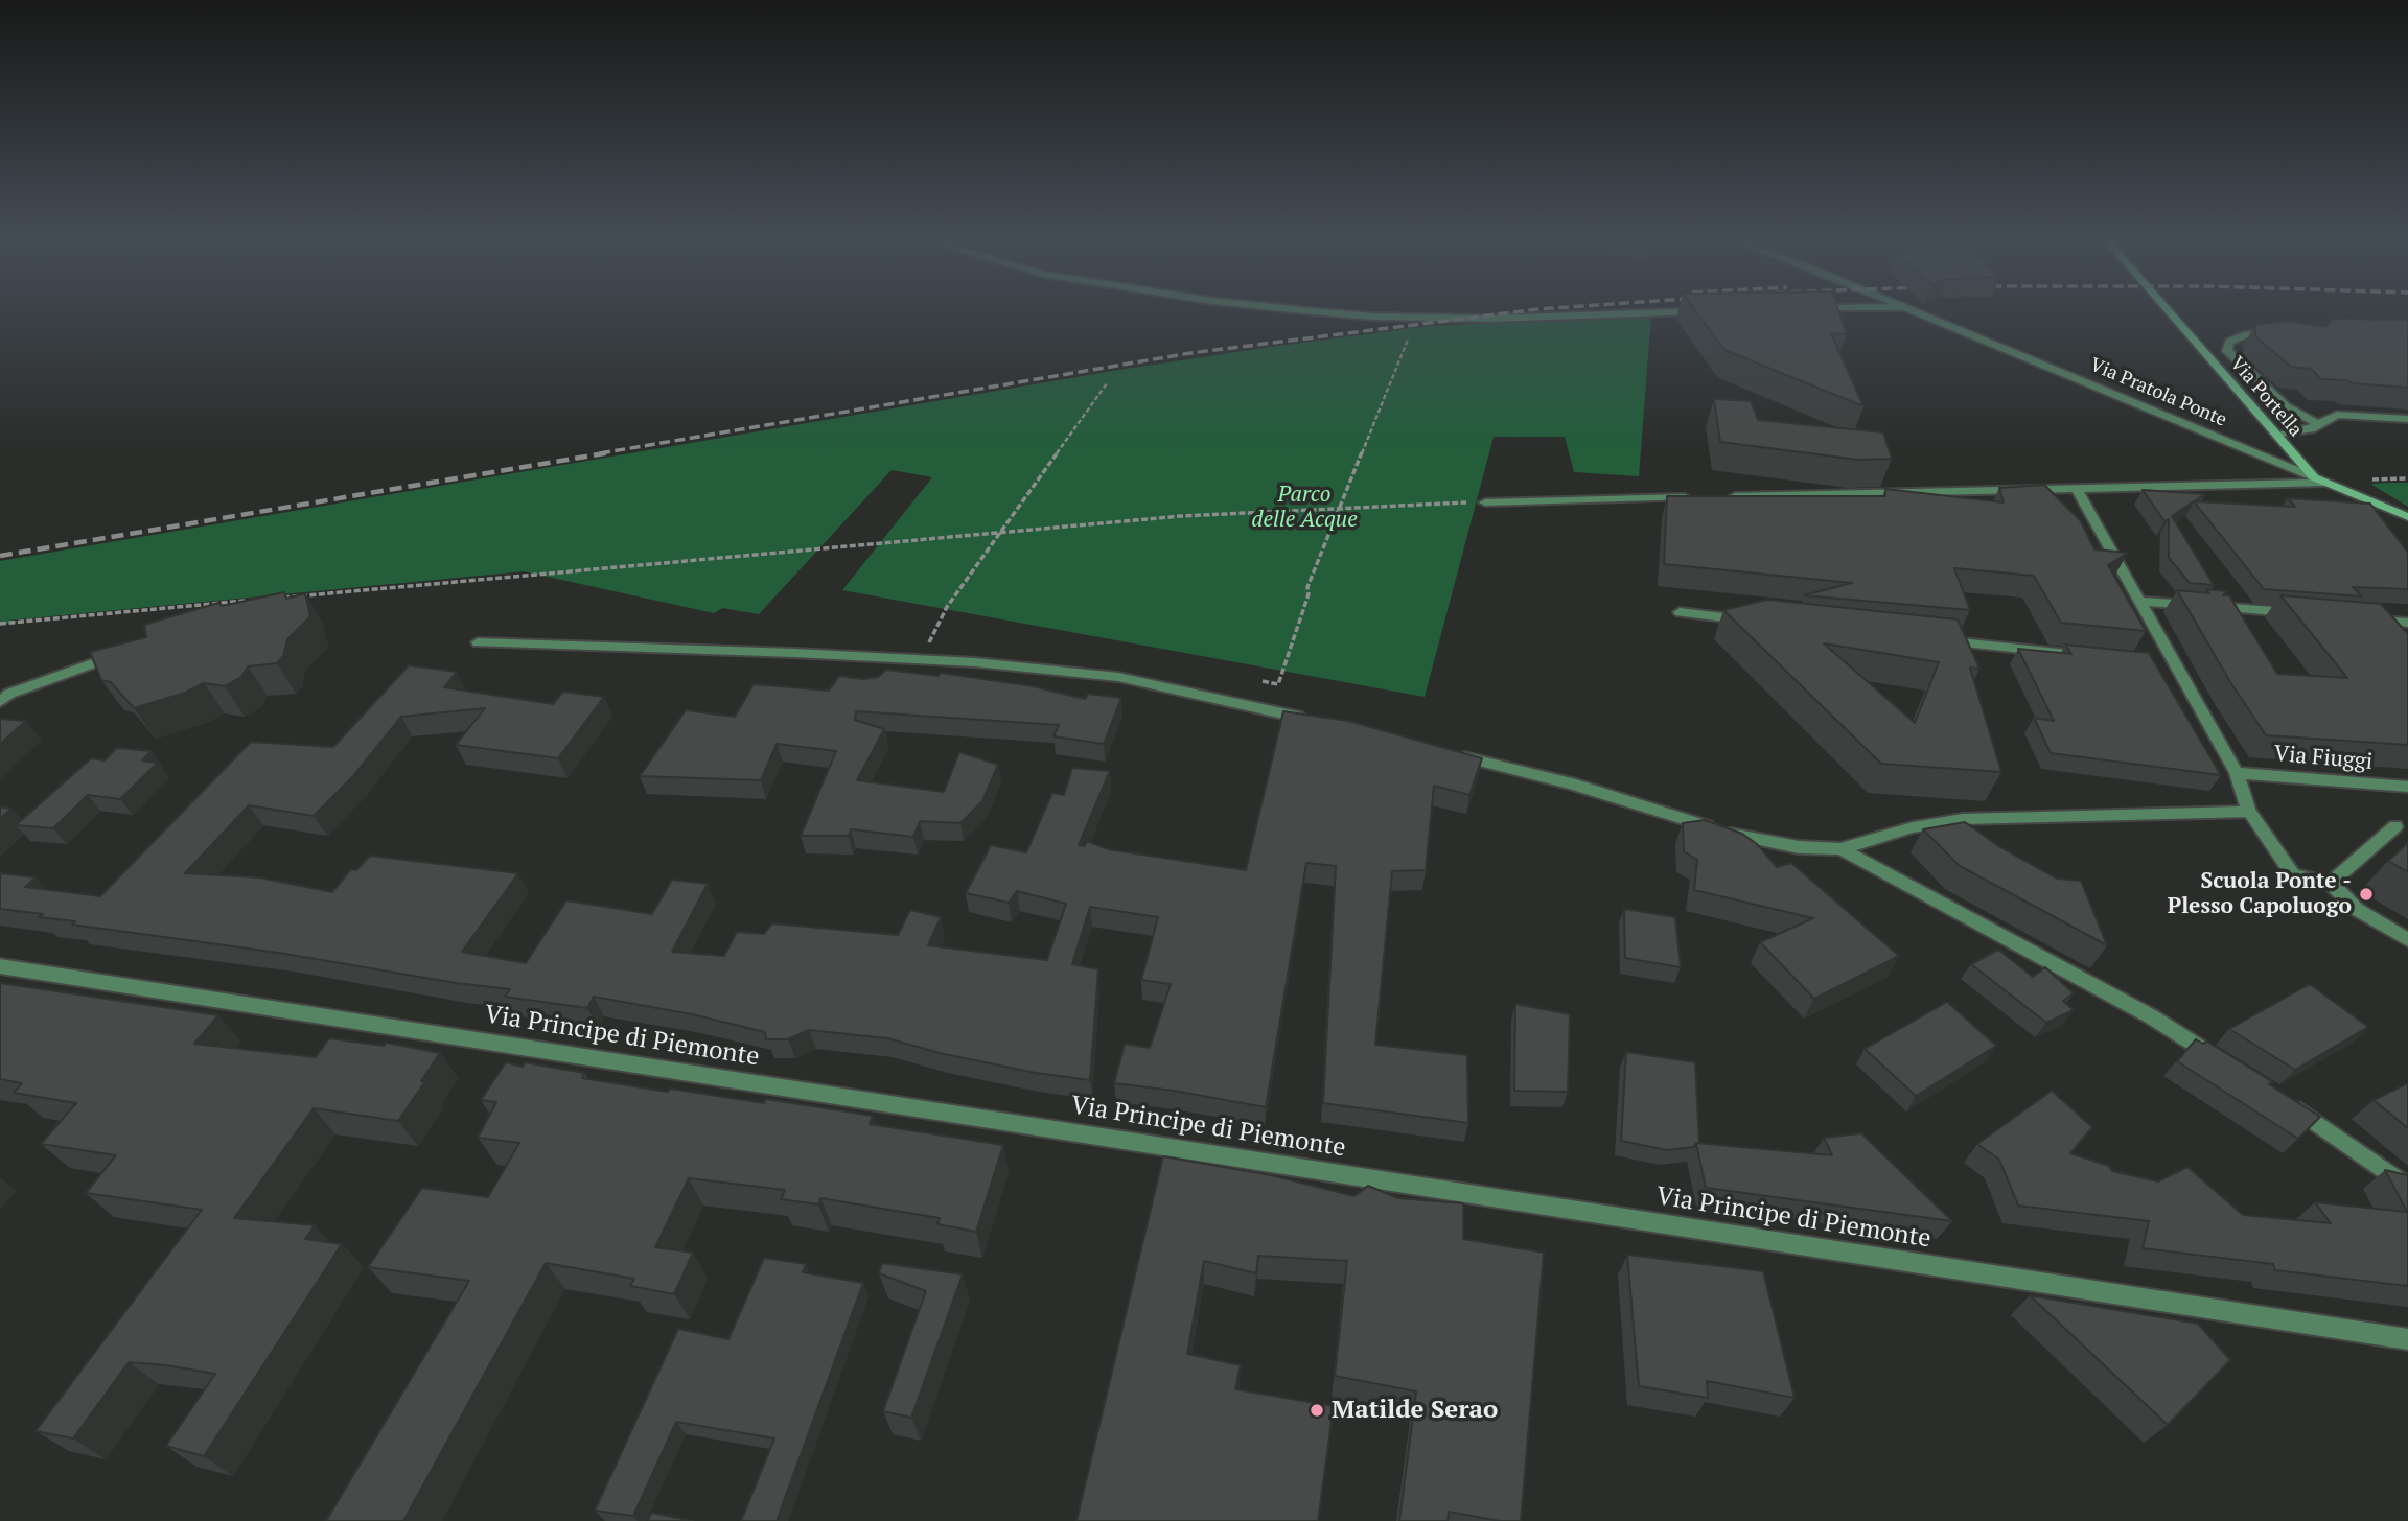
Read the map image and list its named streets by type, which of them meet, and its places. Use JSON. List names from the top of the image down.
{
  "streets": {
    "main road": ["Via Pratola Ponte", "Via Portella"],
    "street": ["Via Fiuggi", "Via Principe di Piemonte"]
  },
  "crossings": [
    ["Via Pratola Ponte", "Via Portella"]
  ],
  "parks": ["Parco delle Acque"],
  "places": ["Scuola Ponte - Plesso Capoluogo", "Matilde Serao"]
}
